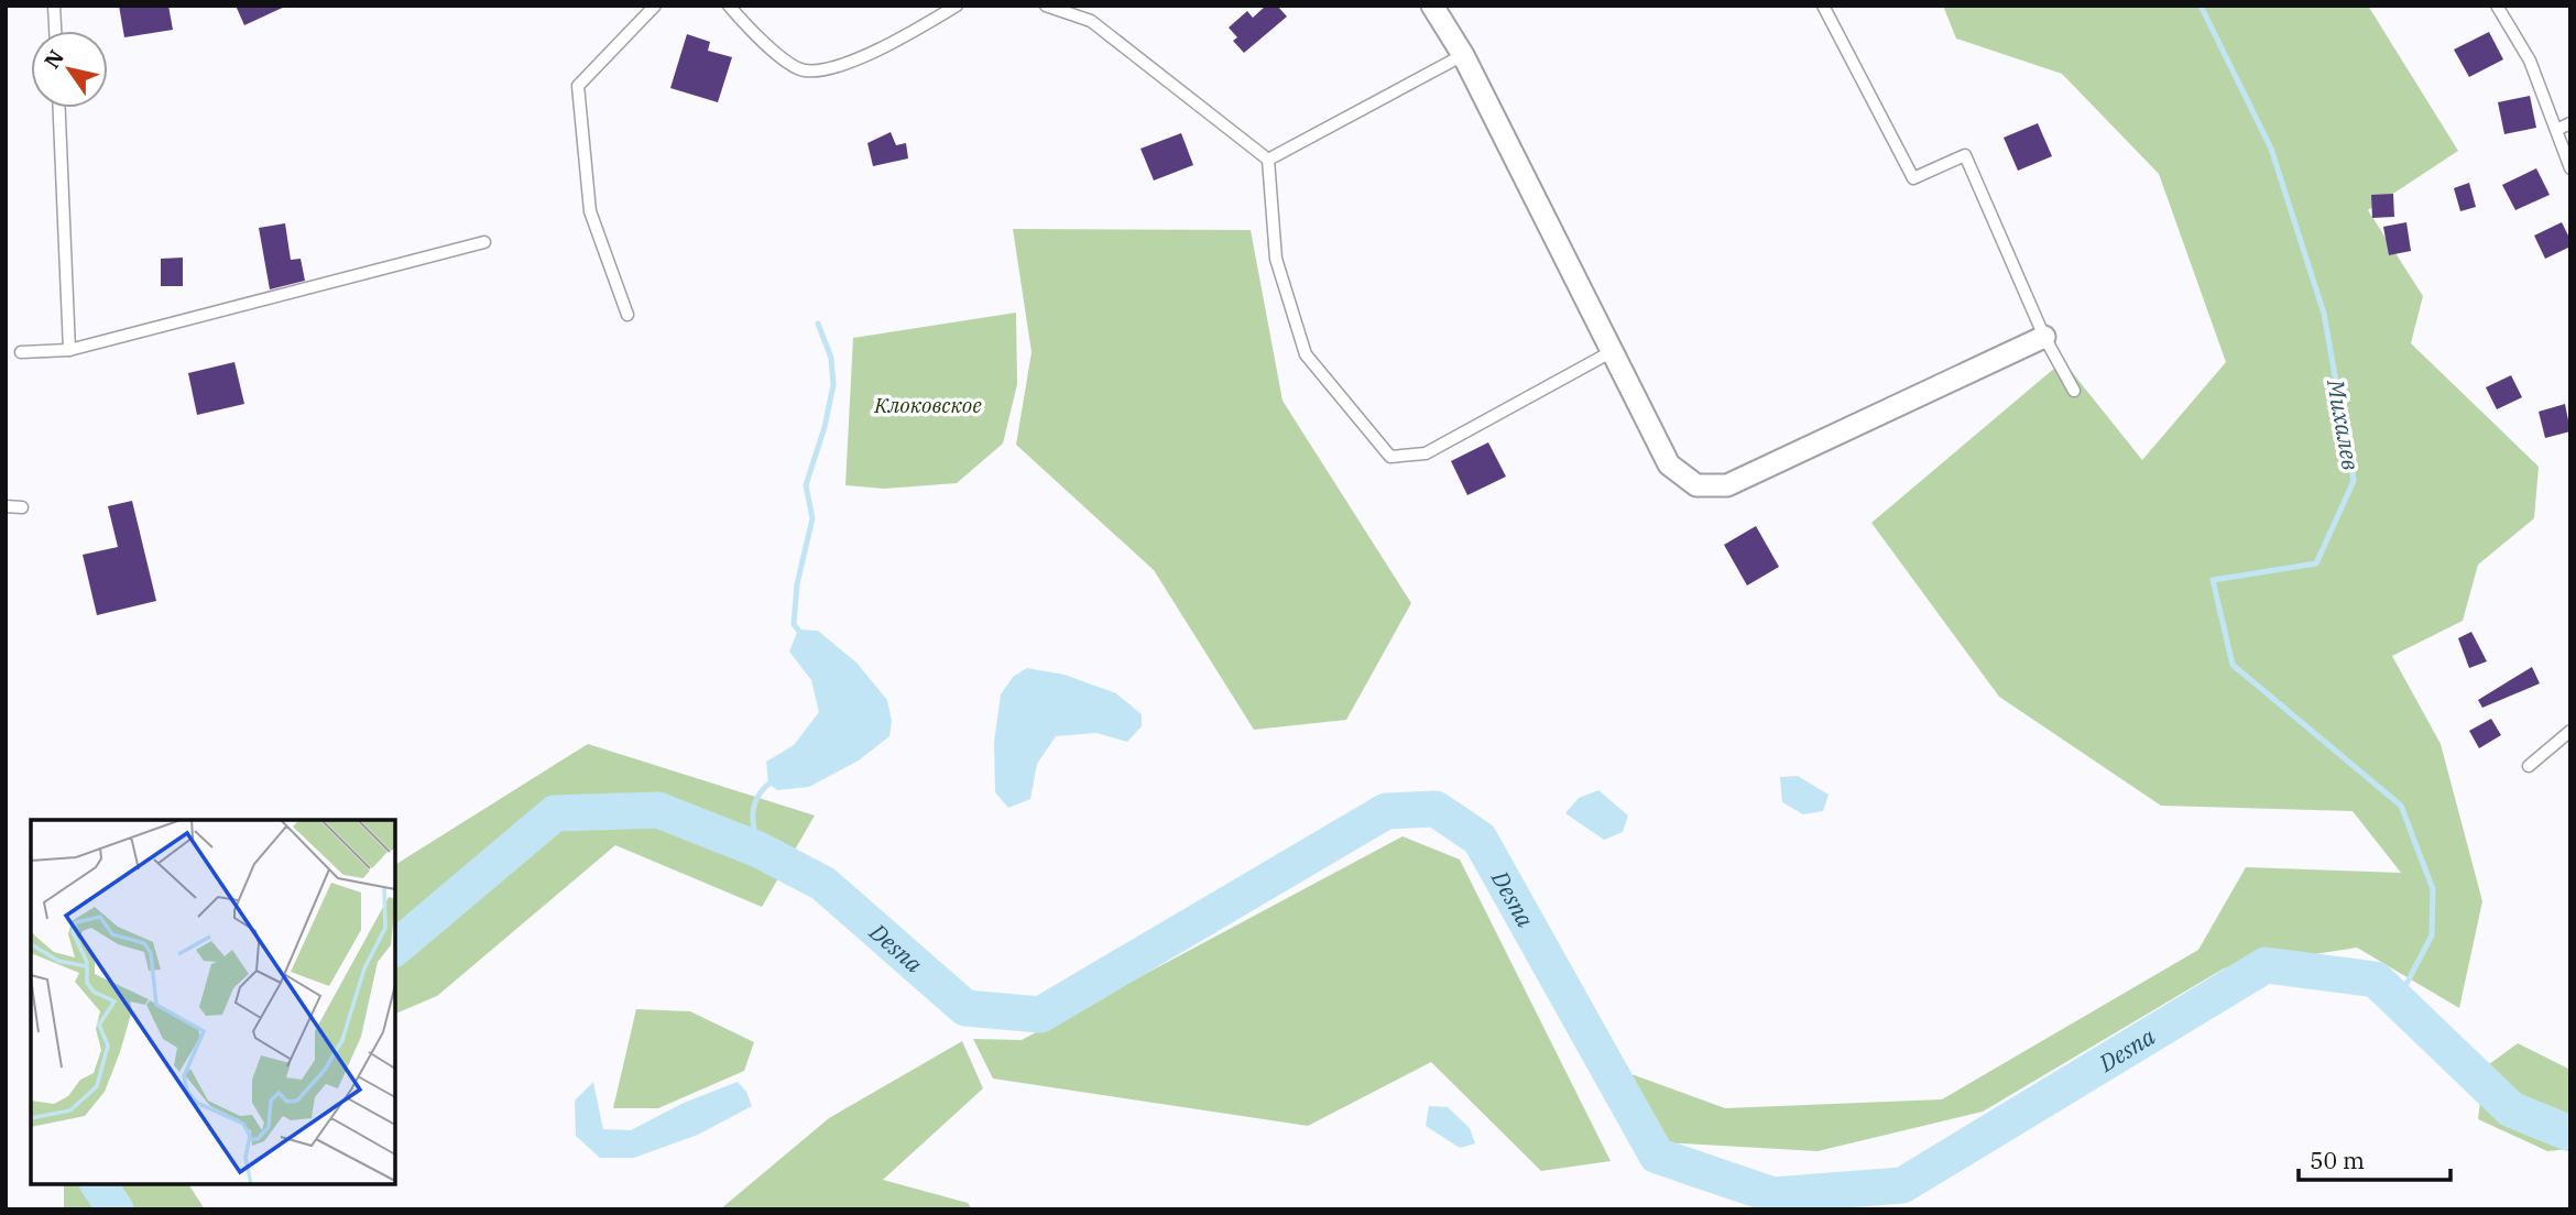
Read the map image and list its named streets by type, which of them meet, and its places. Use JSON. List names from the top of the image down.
{
  "water": ["Михалев", "Desna"],
  "parks": ["Клоковское"],
  "scale_bar": "50 m",
  "north": "top left"
}
